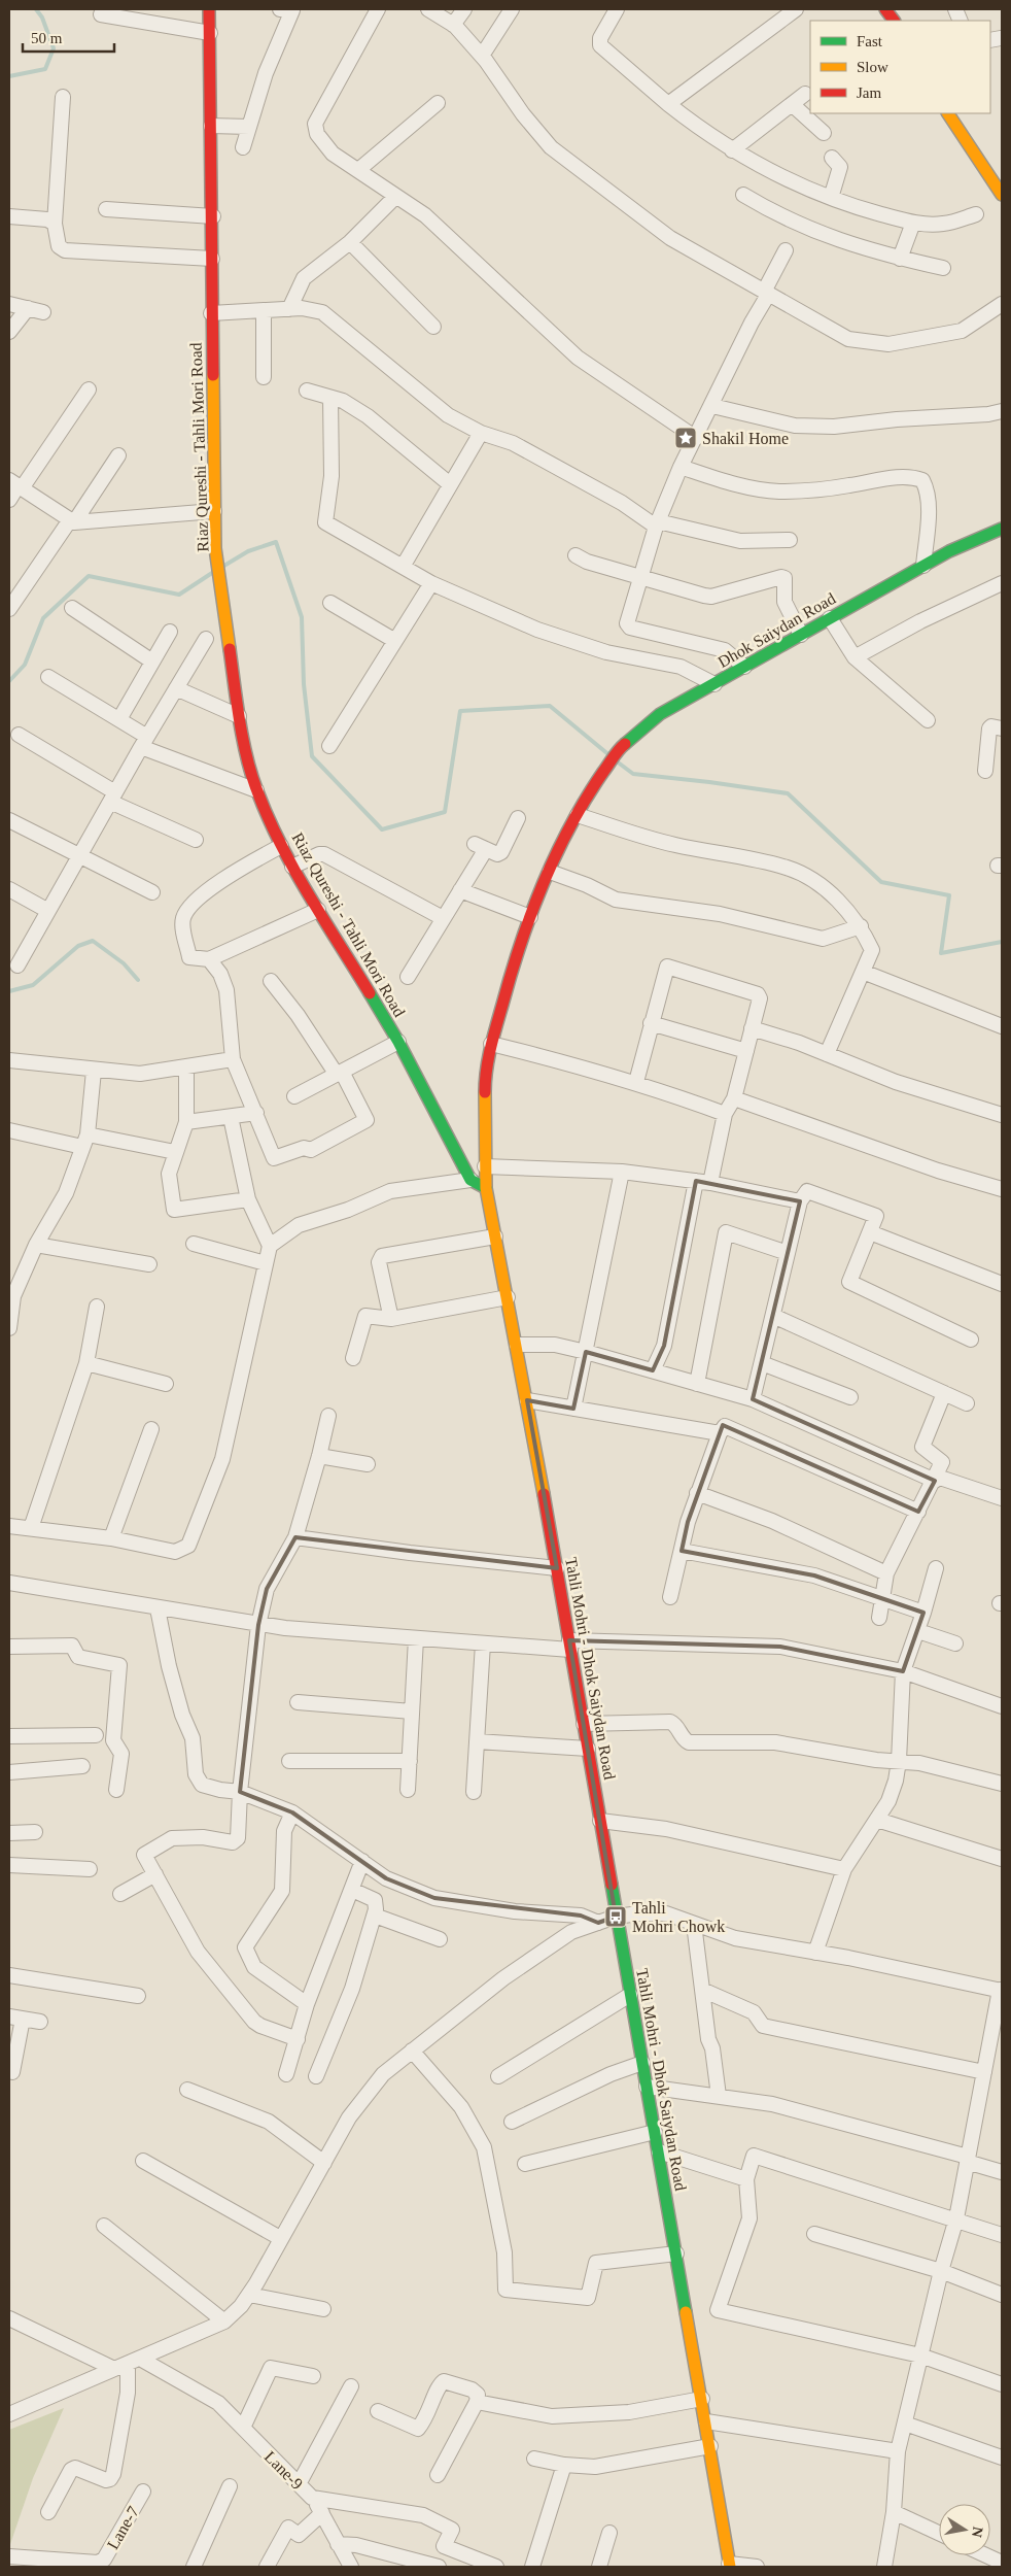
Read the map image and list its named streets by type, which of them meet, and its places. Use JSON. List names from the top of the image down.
{
  "streets": {
    "street": [
      "Riaz Qureshi - Tahli Mori Road",
      "Dhok Saiydan Road",
      "Tahli Mohri - Dhok Saiydan Road",
      "Lane-9",
      "Lane-7"
    ]
  },
  "crossings": [
    ["Dhok Saiydan Road", "Tahli Mohri - Dhok Saiydan Road"]
  ],
  "places": {
    "place": ["Shakil Home"],
    "bus stop": ["Tahli Mohri Chowk"]
  },
  "legend": ["Fast", "Slow", "Jam"],
  "scale_bar": "50 m",
  "north": "right"
}
